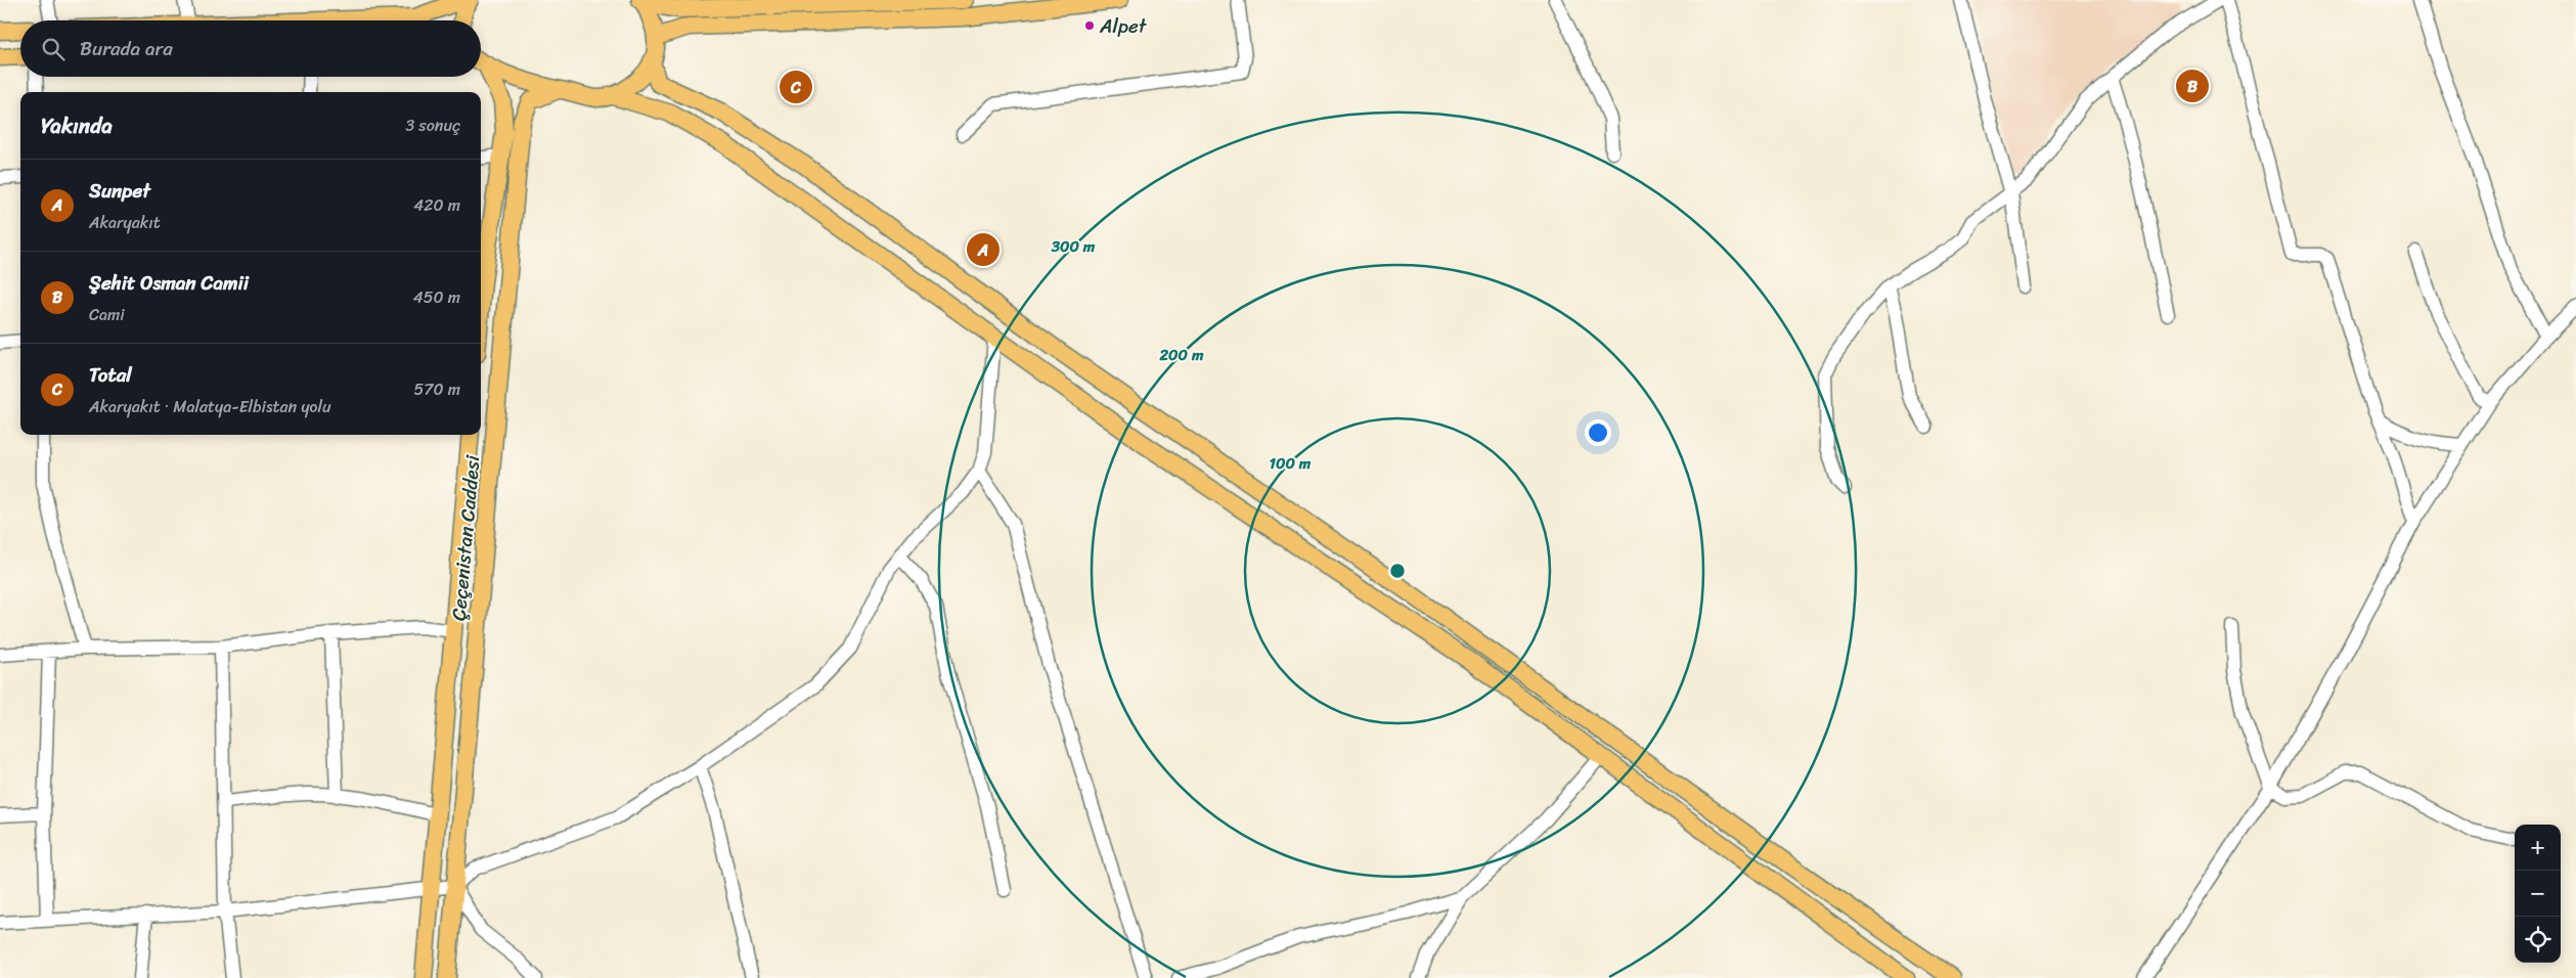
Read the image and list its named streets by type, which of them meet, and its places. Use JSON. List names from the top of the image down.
{
  "streets": {
    "main road": ["Çeçenistan Caddesi"]
  },
  "places": ["Alpet"],
  "page": {
    "search": "Burada ara",
    "pins": ["B", "C", "A"],
    "heading": ["Yakında", "3 sonuç"],
    "list": [
      {
        "mark": "A",
        "name": "Sunpet",
        "note": "Akaryakıt",
        "value": "420 m"
      },
      {
        "mark": "B",
        "name": "Şehit Osman Camii",
        "note": "Cami",
        "value": "450 m"
      },
      {
        "mark": "C",
        "name": "Total",
        "note": "Akaryakıt · Malatya-Elbistan yolu",
        "value": "570 m"
      }
    ],
    "map_buttons": ["+", "−"]
  },
  "rings": ["300 m", "200 m", "100 m"]
}
